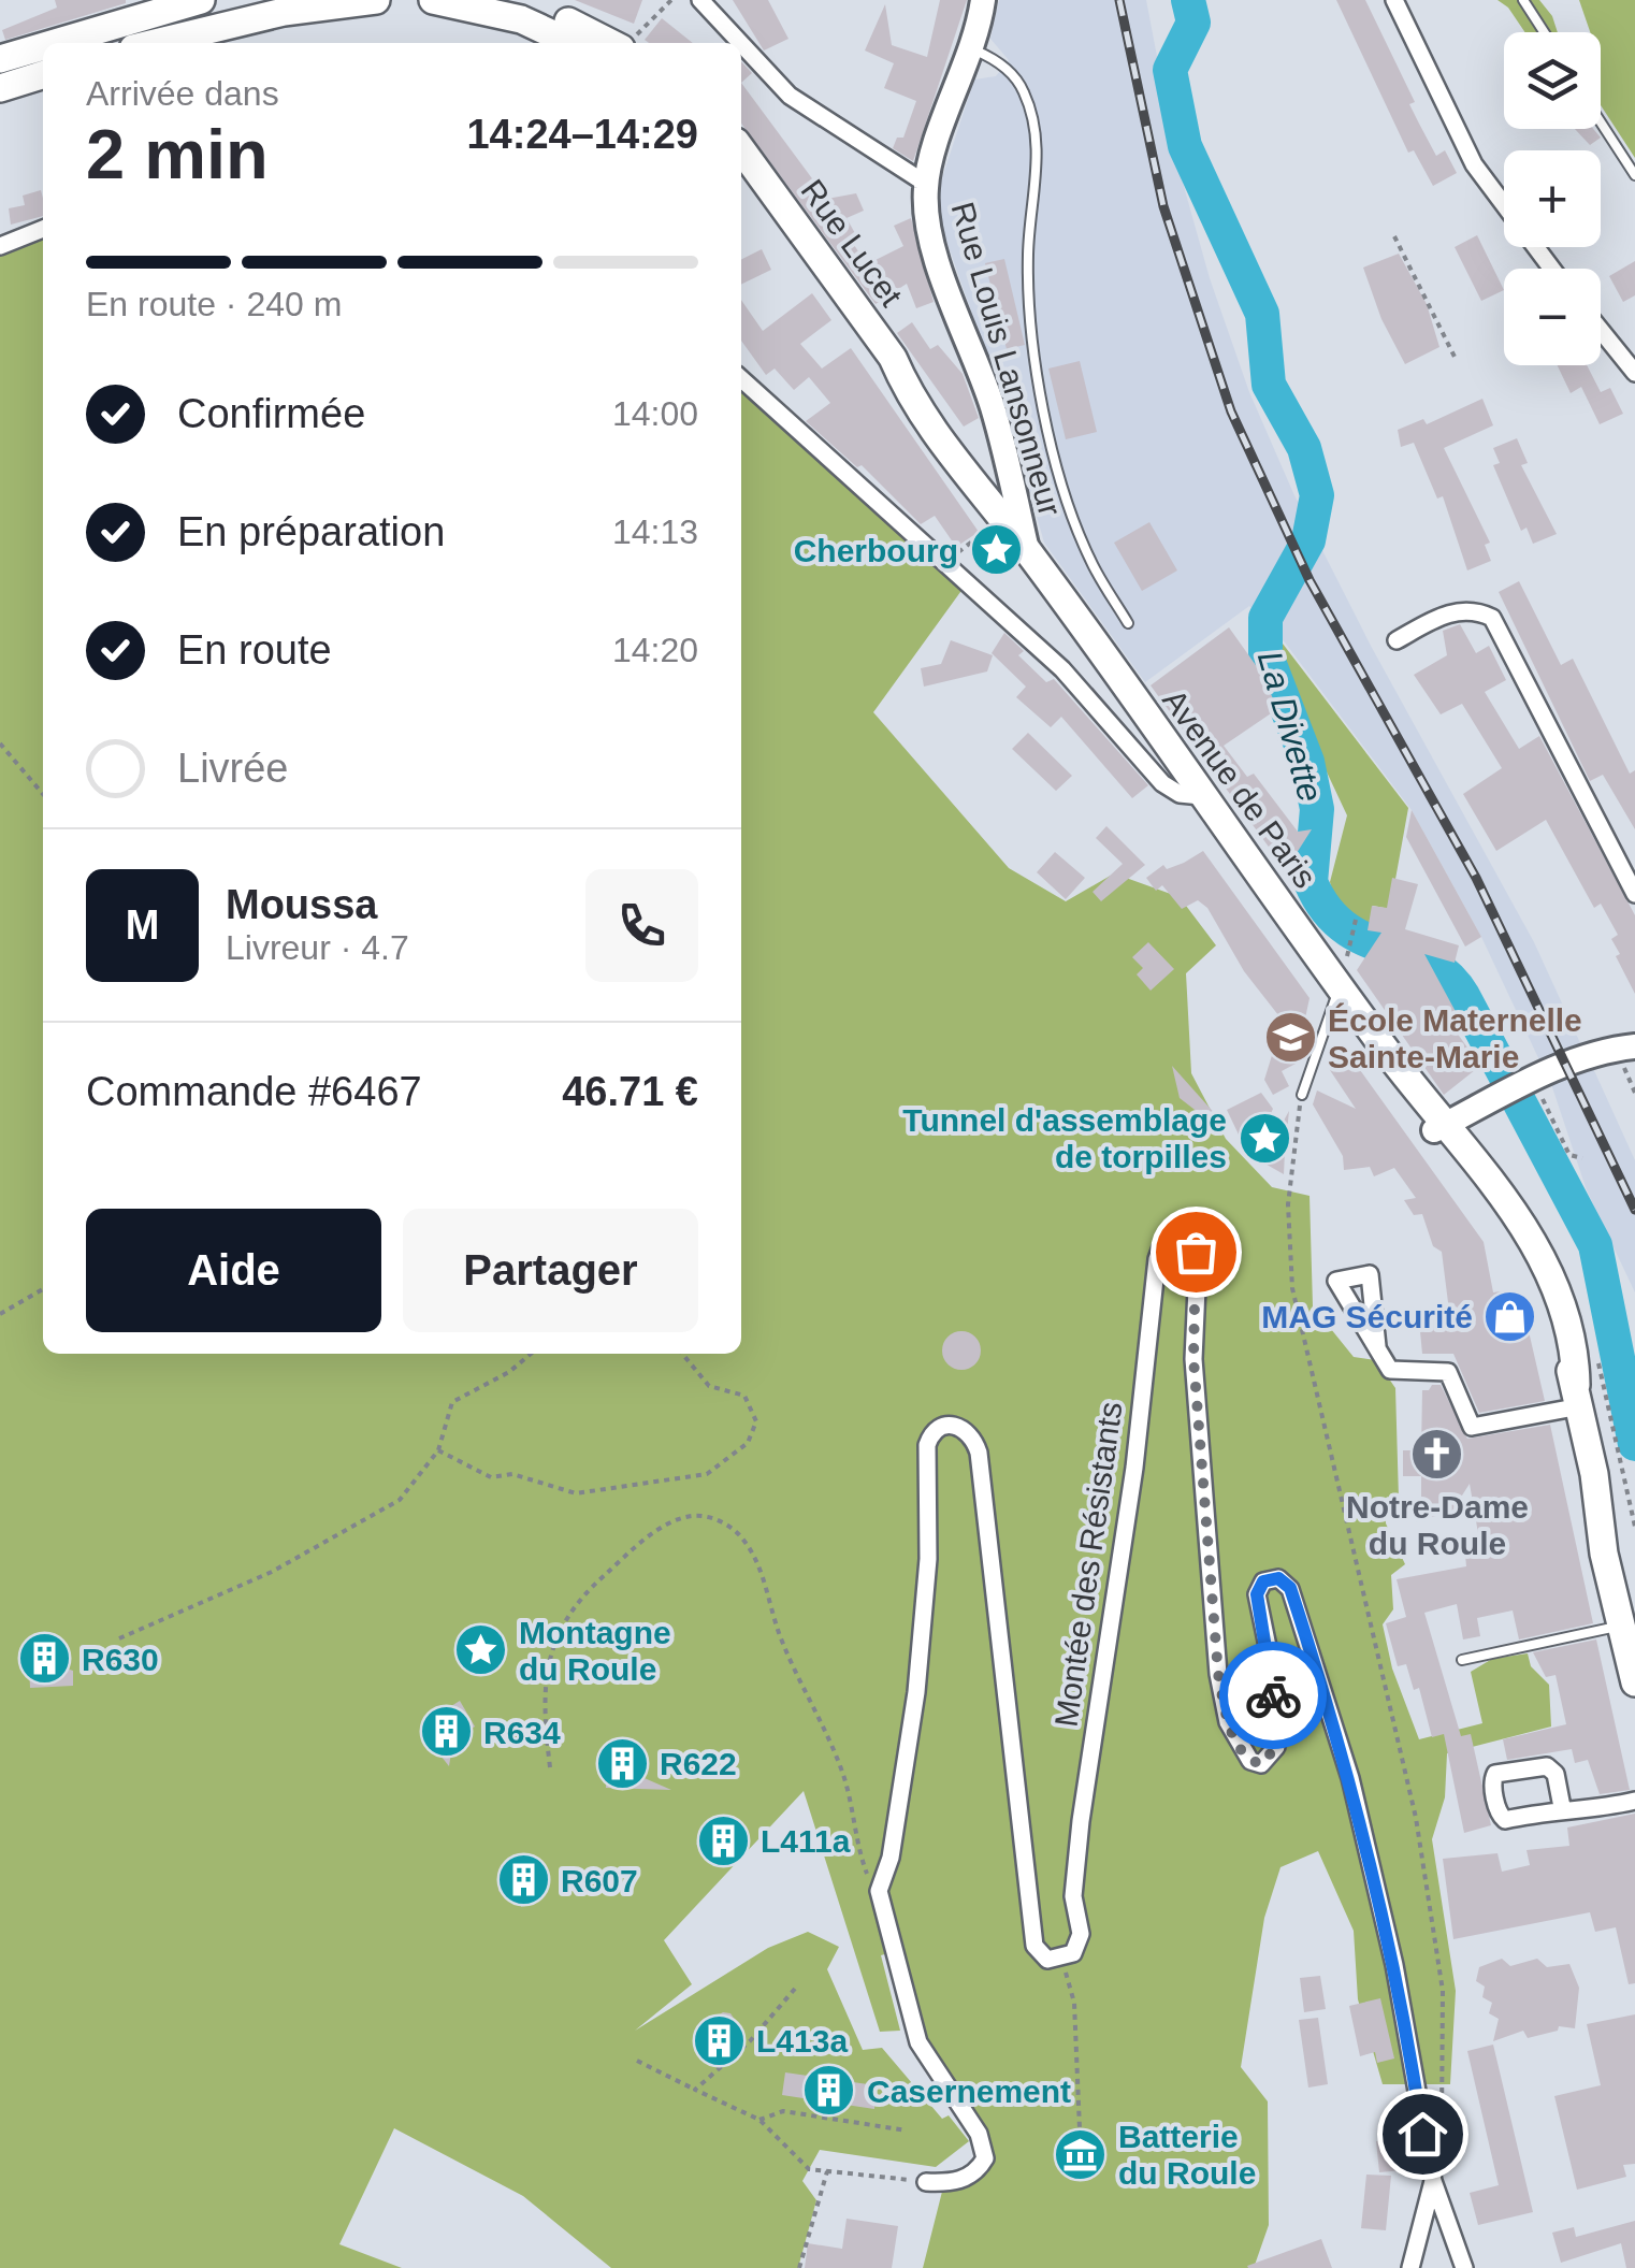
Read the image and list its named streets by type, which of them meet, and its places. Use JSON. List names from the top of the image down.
{
  "streets": {
    "main road": ["Rue Lucet", "Rue Louis Lansonneur", "Avenue de Paris"],
    "street": ["Montée des Résistants"]
  },
  "crossings": [
    ["Rue Lucet", "Rue Louis Lansonneur"],
    ["Rue Lucet", "Avenue de Paris"],
    ["Rue Louis Lansonneur", "Avenue de Paris"]
  ],
  "water": ["La Divette"],
  "places": {
    "place": ["Cherbourg", "Tunnel d'assemblage de torpilles", "Montagne du Roule"],
    "school or university": ["École Maternelle Sainte-Marie"],
    "shop": ["MAG Sécurité"],
    "church": ["Notre-Dame du Roule"],
    "building": [
      "R630",
      "R634",
      "R622",
      "L411a",
      "R607",
      "L413a",
      "Casernement"
    ],
    "museum": ["Batterie du Roule"]
  },
  "page": {
    "map_buttons": ["+", "−"],
    "heading": ["2 min", "Arrivée dans", "14:24–14:29"],
    "panel": [
      "Moussa",
      "Livreur · 4.7",
      "Commande #6467",
      "46.71 €"
    ],
    "bar": "En route · 240 m",
    "list": [
      ["Confirmée", "14:00"],
      ["En préparation", "14:13"],
      ["En route", "14:20"],
      "Livrée"
    ],
    "round": "M",
    "buttons": ["Aide", "Partager"]
  }
}
